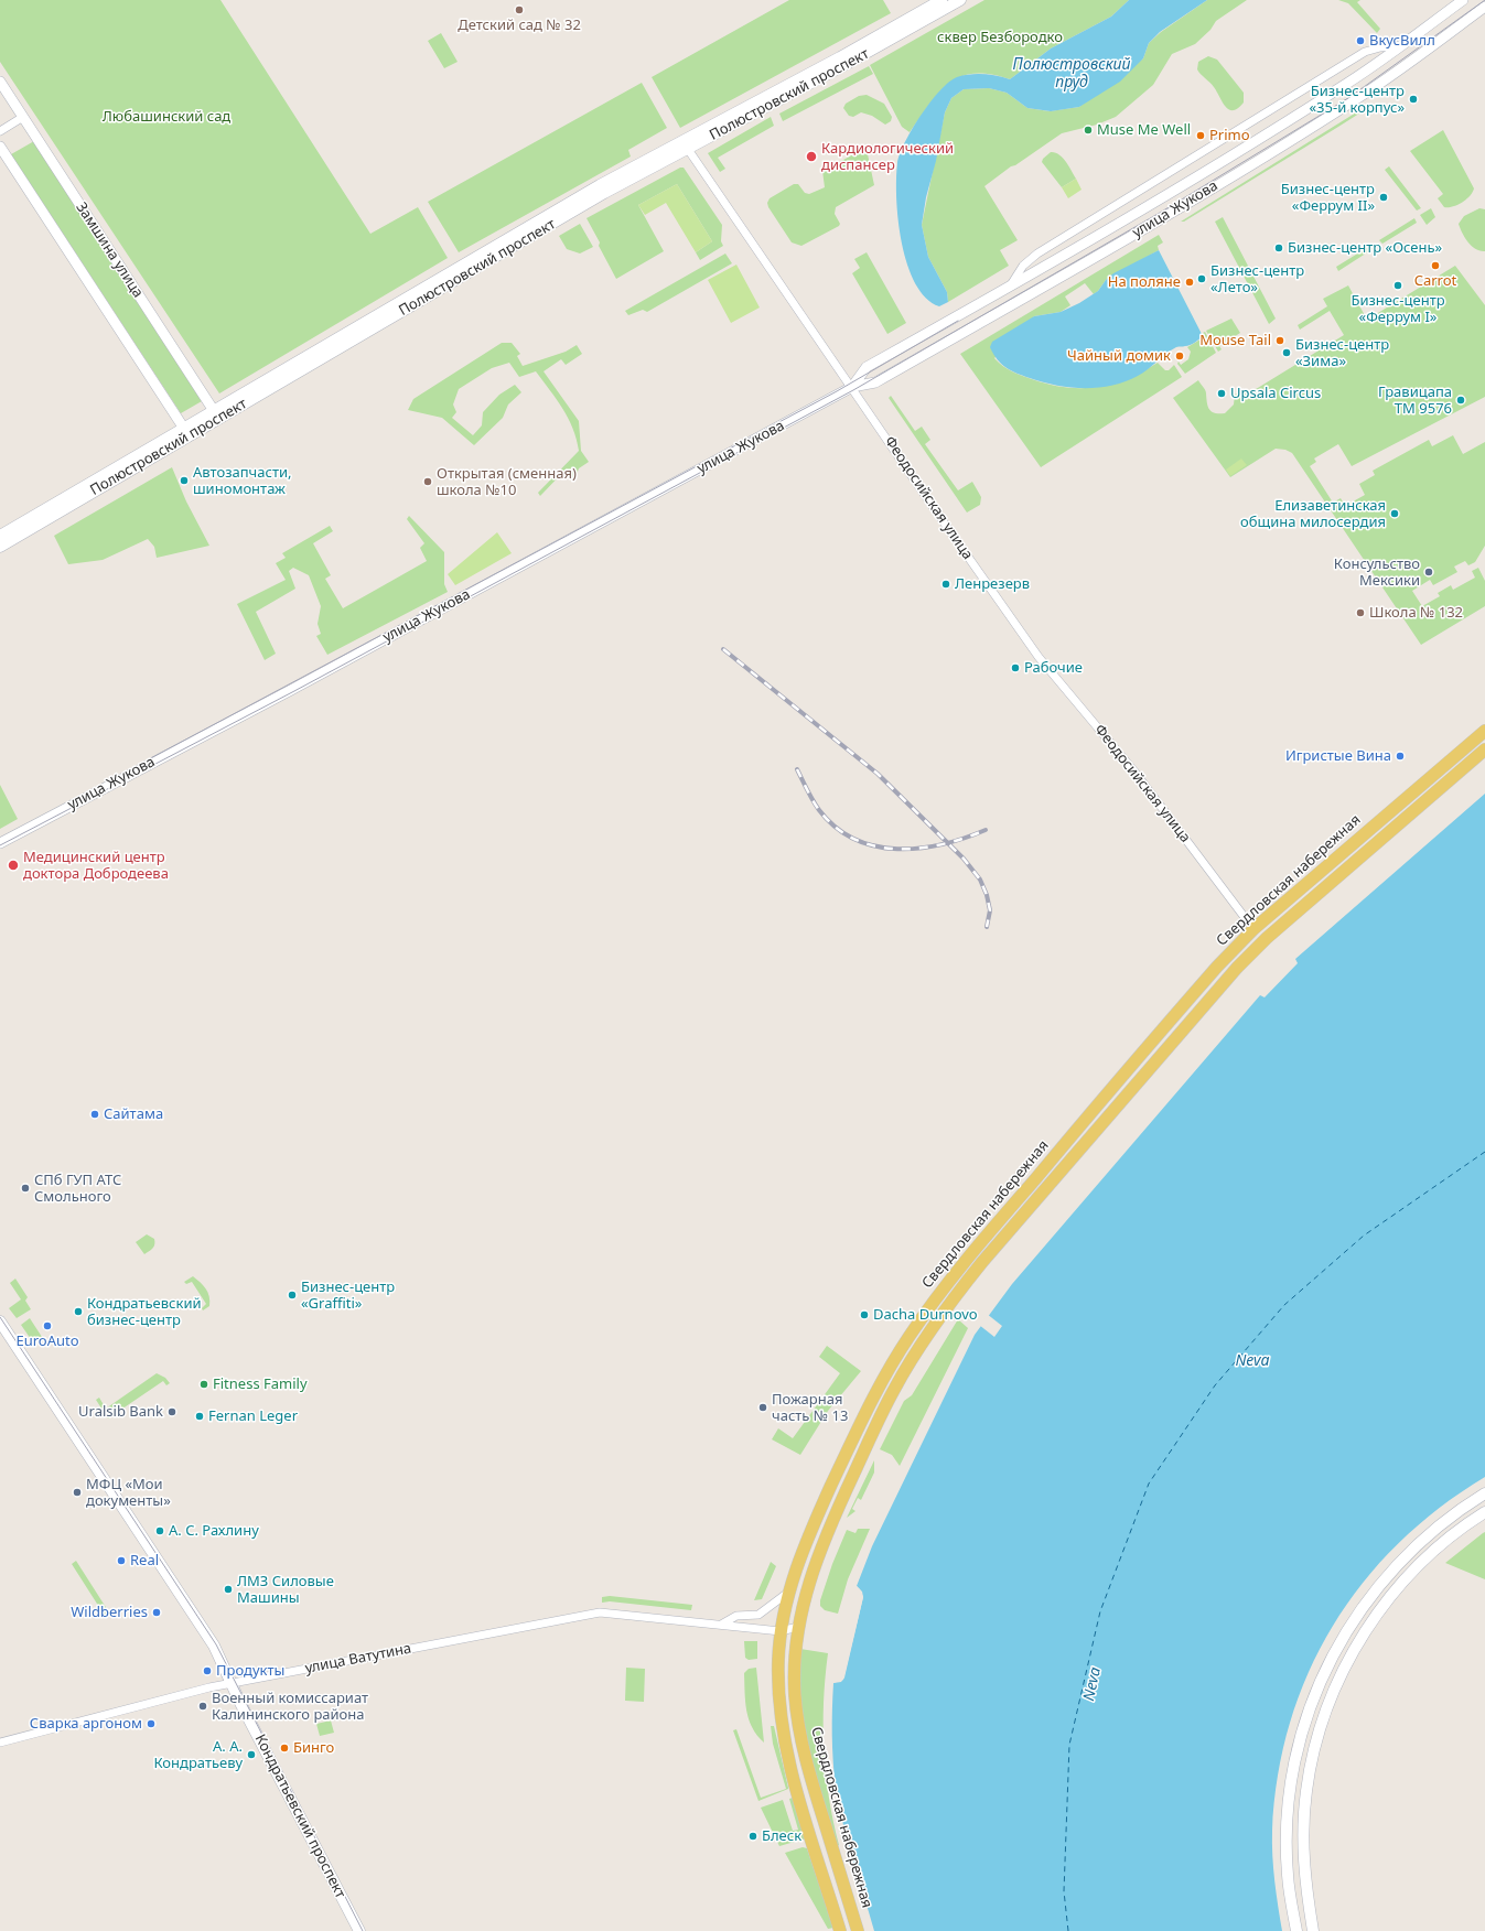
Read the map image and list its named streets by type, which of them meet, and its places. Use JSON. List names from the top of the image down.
{
  "streets": {
    "main road": ["Полюстровский проспект", "Свердловская набережная", "Кондратьевский проспект"],
    "street": [
      "улица Жукова",
      "Замшина улица",
      "Феодосийская улица",
      "улица Ватутина"
    ]
  },
  "crossings": [
    ["Полюстровский проспект", "Замшина улица"],
    ["Полюстровский проспект", "Феодосийская улица"],
    ["улица Жукова", "Феодосийская улица"],
    ["Феодосийская улица", "Свердловская набережная"],
    ["Свердловская набережная", "улица Ватутина"],
    ["улица Ватутина", "Кондратьевский проспект"]
  ],
  "water": ["Полюстровский пруд", "Neva"],
  "parks": ["сквер Безбородко", "Любашинский сад"],
  "places": [
    "Детский сад № 32",
    "ВкусВилл",
    "Бизнес-центр «35-й корпус»",
    "Muse Me Well",
    "Primo",
    "Кардиологический диспансер",
    "Бизнес-центр «Феррум II»",
    "Бизнес-центр «Осень»",
    "Carrot",
    "Бизнес-центр «Лето»",
    "На поляне",
    "Бизнес-центр «Феррум I»",
    "Mouse Tail",
    "Бизнес-центр «Зима»",
    "Чайный домик",
    "Upsala Circus",
    "Гравицапа ТМ 9576",
    "Автозапчасти, шиномонтаж",
    "Открытая (сменная) школа №10",
    "Елизаветинская община милосердия",
    "Консульство Мексики",
    "Ленрезерв",
    "Школа № 132",
    "Рабочие",
    "Игристые Вина",
    "Медицинский центр доктора Добродеева",
    "Сайтама",
    "СПб ГУП АТС Смольного",
    "Бизнес-центр «Graffiti»",
    "Кондратьевский бизнес-центр",
    "Dacha Durnovo",
    "EuroAuto",
    "Fitness Family",
    "Пожарная часть № 13",
    "Uralsib Bank",
    "Fernan Leger",
    "МФЦ «Мои документы»",
    "А. С. Рахлину",
    "Real",
    "ЛМЗ Силовые Машины",
    "Wildberries",
    "Продукты",
    "Военный комиссариат Калининского района",
    "Сварка аргоном",
    "Бинго",
    "А. А. Кондратьеву",
    "Блеск"
  ]
}
